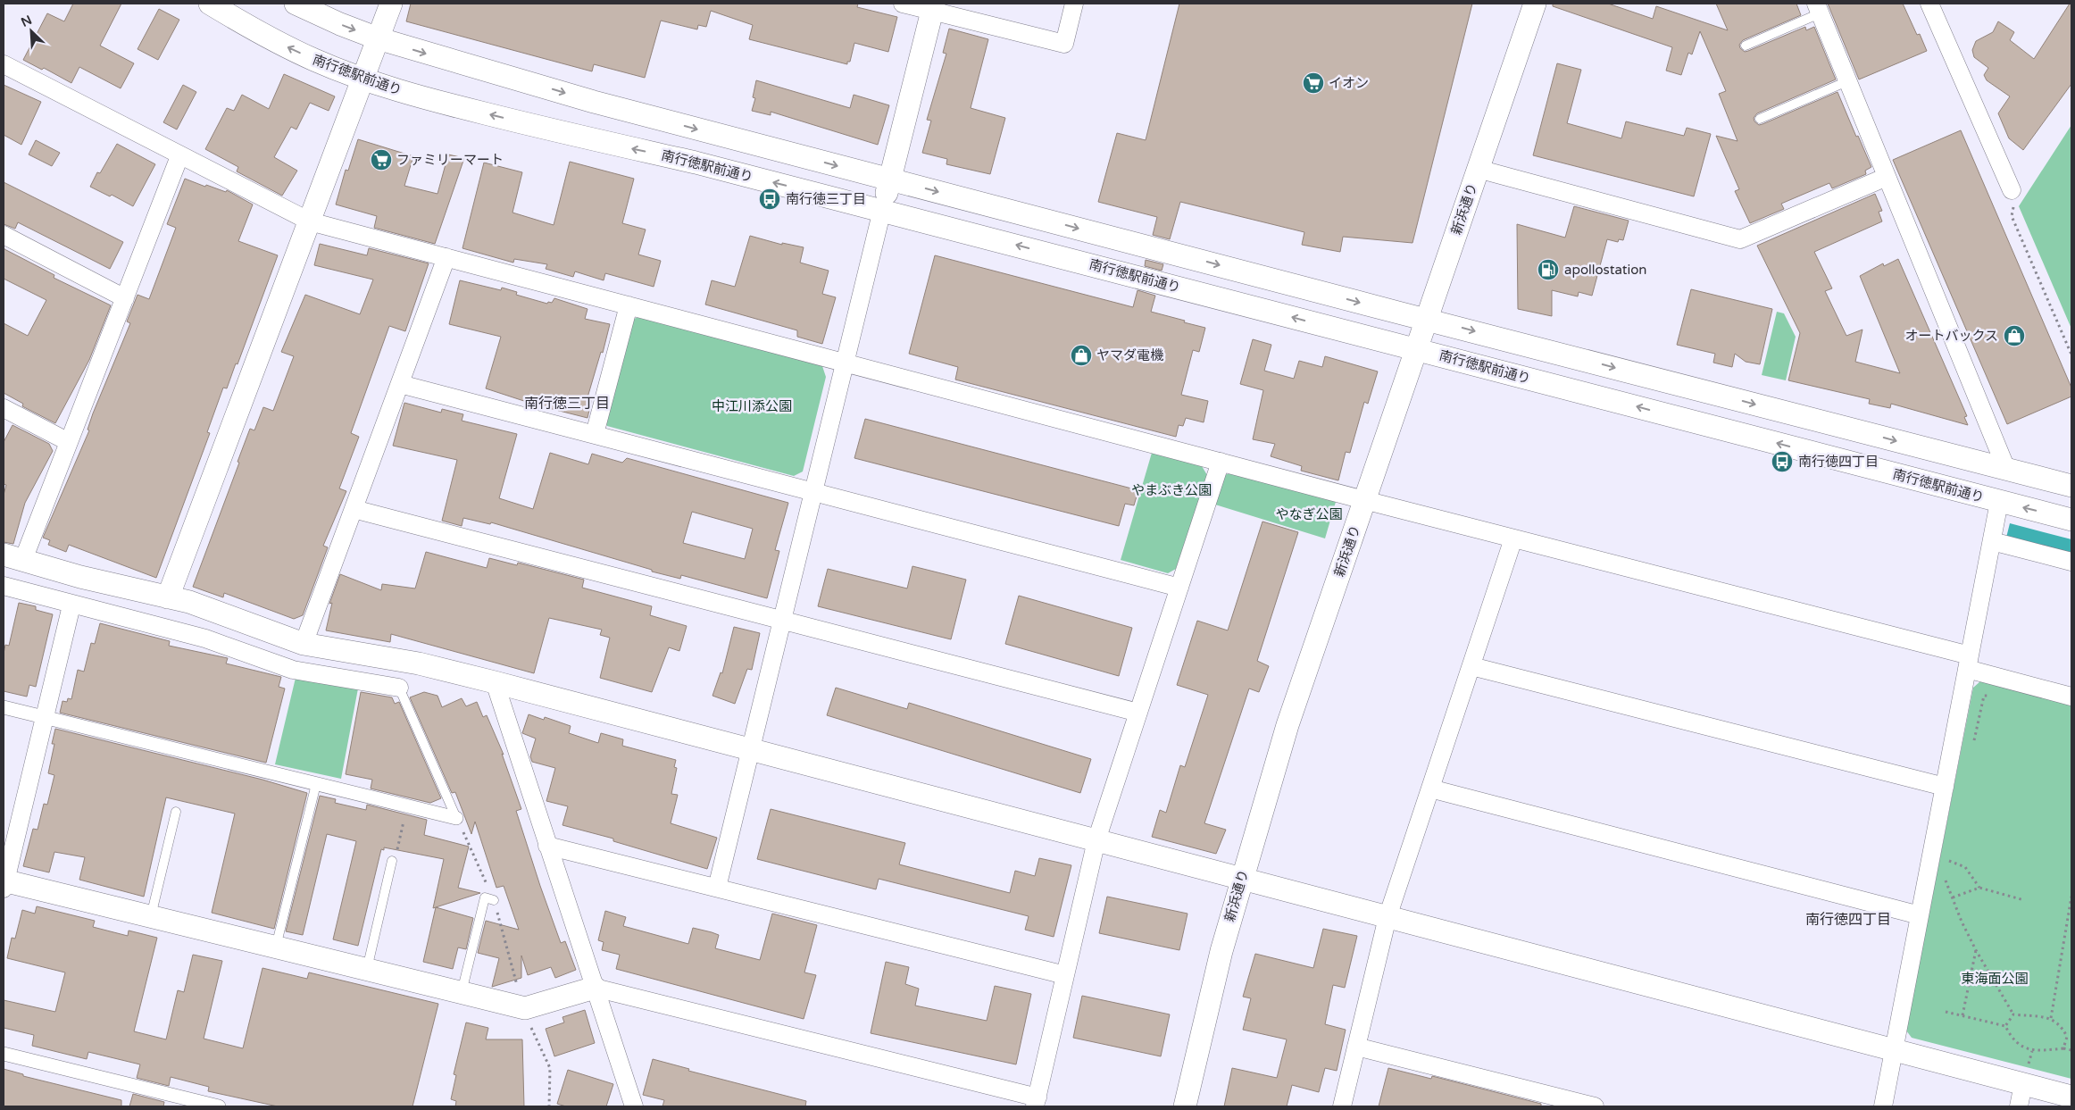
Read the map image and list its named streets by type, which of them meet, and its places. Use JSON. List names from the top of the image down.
{
  "streets": {
    "street": ["南行徳駅前通り", "新浜通り"]
  },
  "crossings": [
    ["南行徳駅前通り", "新浜通り"]
  ],
  "districts": ["南行徳三丁目", "南行徳四丁目"],
  "parks": [
    "中江川添公園",
    "やまぶき公園",
    "やなぎ公園",
    "東海面公園"
  ],
  "places": {
    "supermarket": ["イオン", "ファミリーマート"],
    "bus stop": ["南行徳三丁目", "南行徳四丁目"],
    "fuel station": ["apollostation"],
    "shop": ["オートバックス", "ヤマダ電機"]
  },
  "north": "top left"
}
